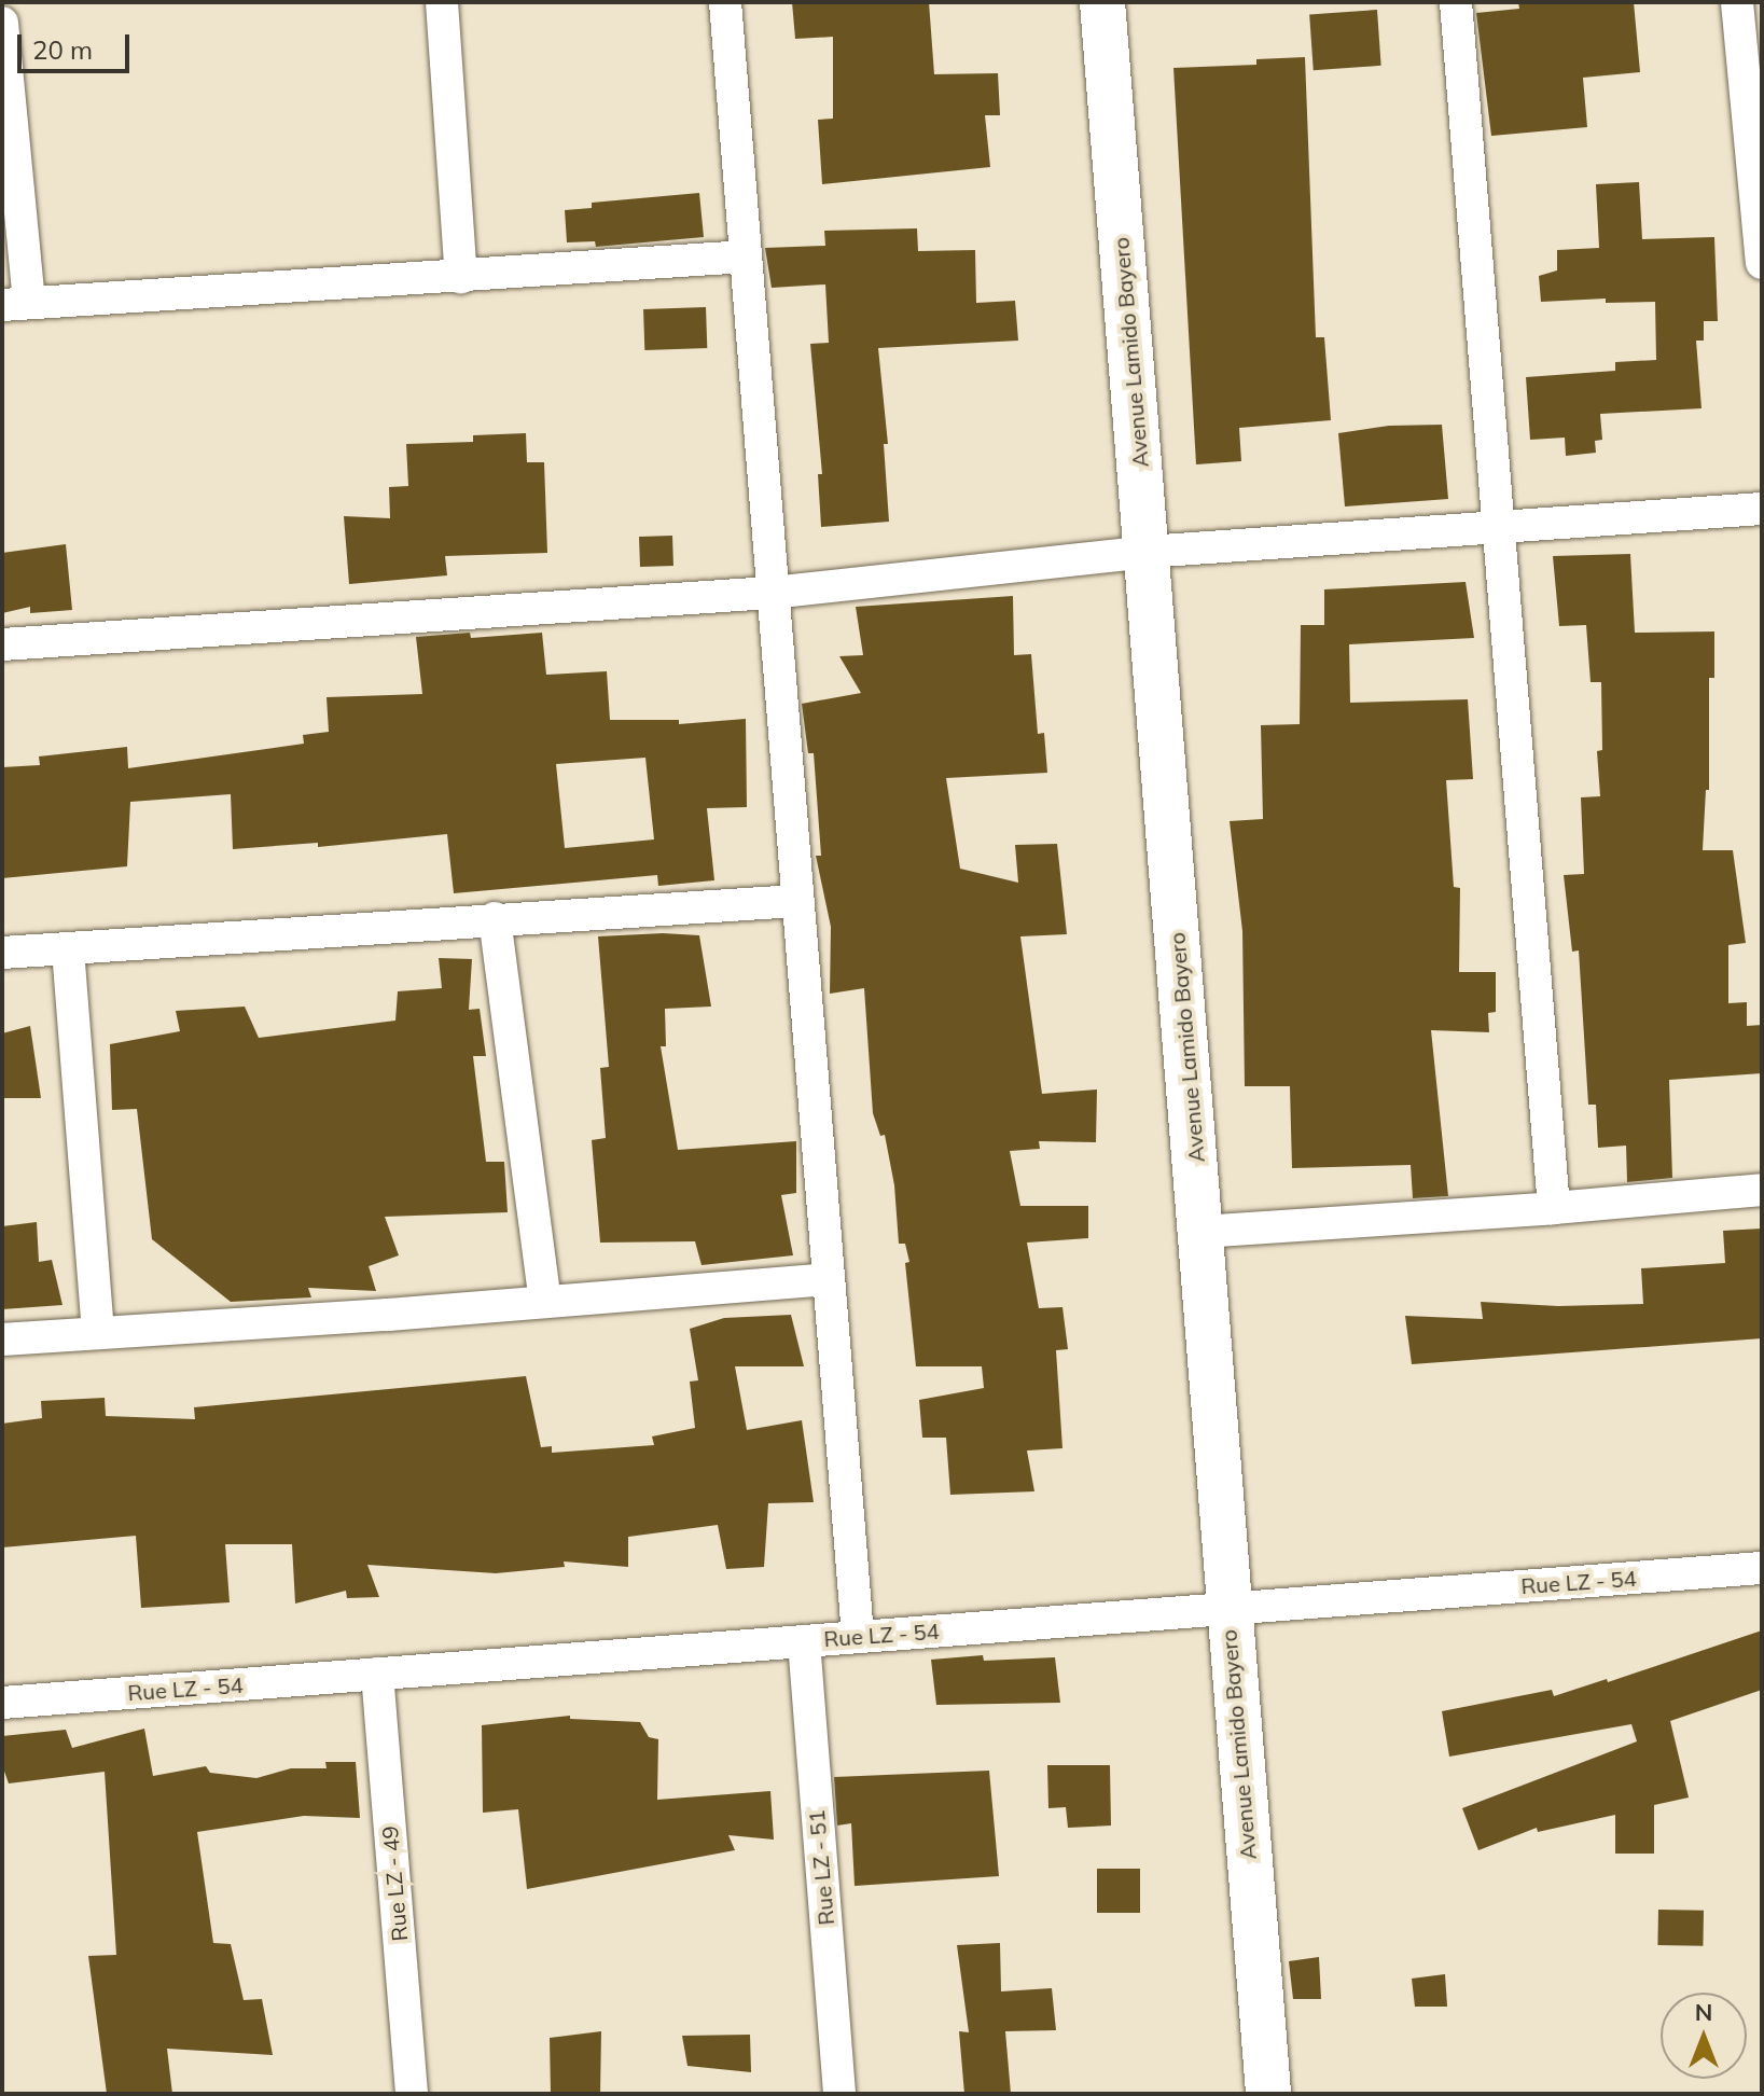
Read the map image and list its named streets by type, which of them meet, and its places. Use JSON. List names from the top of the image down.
{
  "streets": {
    "street": [
      "Avenue Lamido Bayero",
      "Rue LZ - 54",
      "Rue LZ - 51",
      "Rue LZ - 49"
    ]
  },
  "crossings": [
    ["Avenue Lamido Bayero", "Rue LZ - 54"],
    ["Rue LZ - 54", "Rue LZ - 51"],
    ["Rue LZ - 54", "Rue LZ - 49"]
  ],
  "scale_bar": "20 m",
  "north": "top"
}
